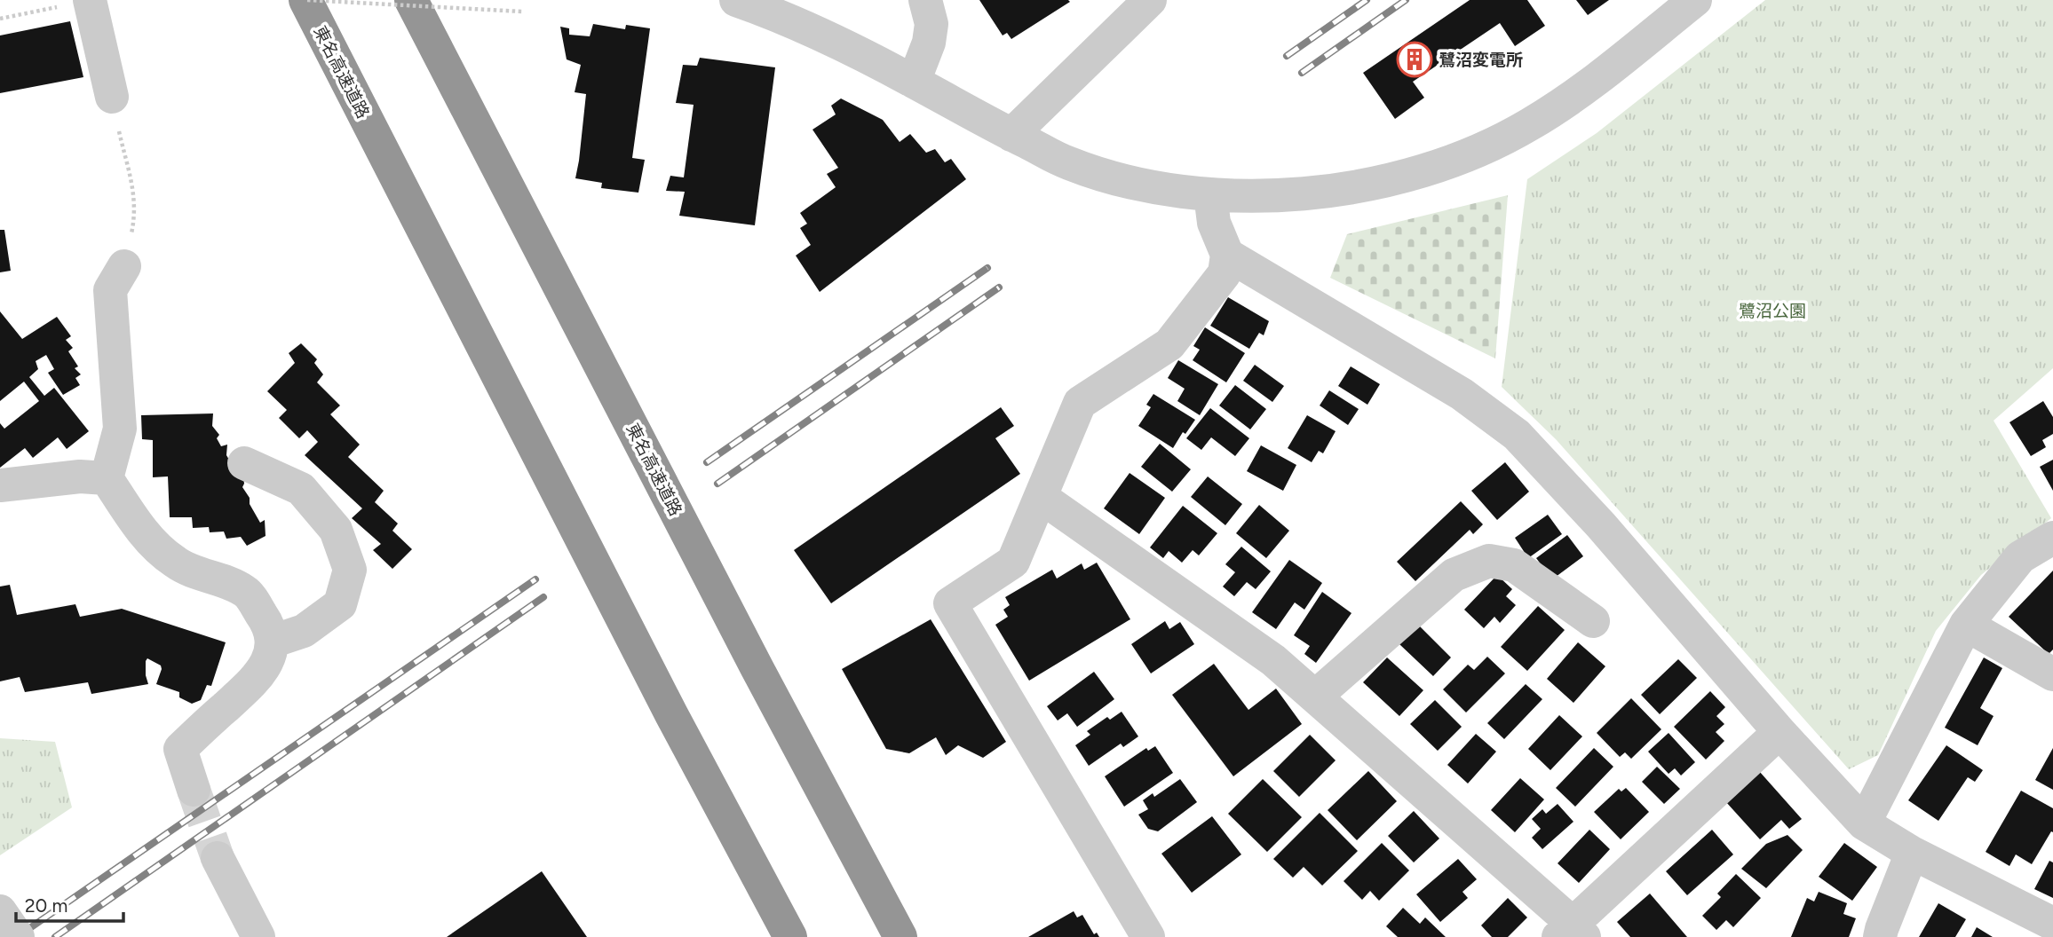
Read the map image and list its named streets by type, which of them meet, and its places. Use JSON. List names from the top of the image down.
{
  "streets": {
    "highway": ["東名高速道路"]
  },
  "parks": ["鷺沼公園"],
  "places": {
    "building": ["鷺沼変電所"]
  },
  "scale_bar": "20 m"
}
